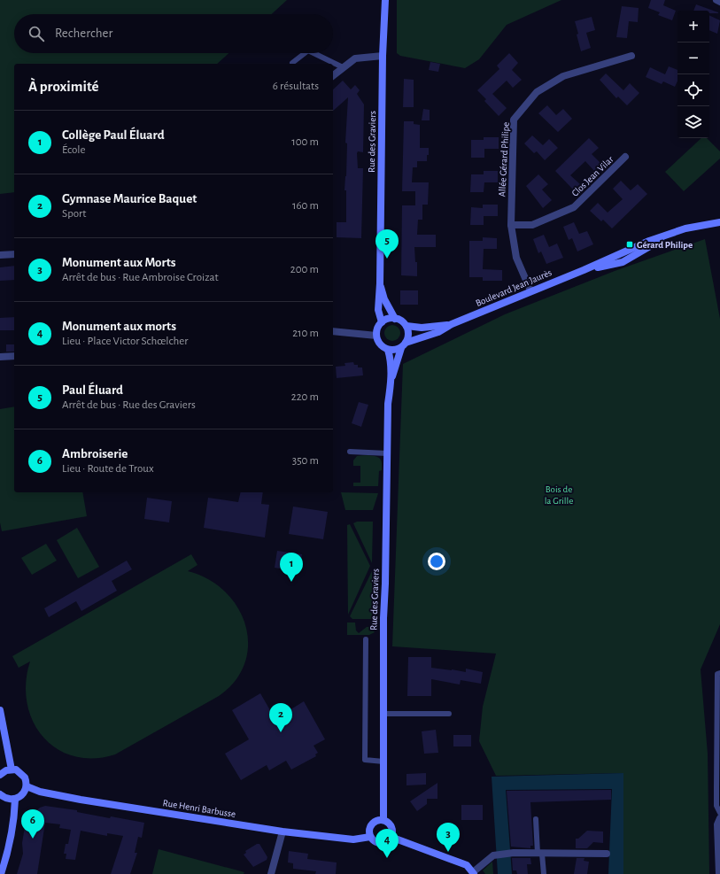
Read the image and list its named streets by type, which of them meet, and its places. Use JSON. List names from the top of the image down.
{
  "streets": {
    "street": [
      "Rue des Graviers",
      "Allée Gérard Philipe",
      "Clos Jean Vilar",
      "Boulevard Jean Jaurès",
      "Rue Henri Barbusse"
    ]
  },
  "crossings": [
    ["Rue des Graviers", "Boulevard Jean Jaurès"],
    ["Rue des Graviers", "Rue Henri Barbusse"],
    ["Allée Gérard Philipe", "Clos Jean Vilar"],
    ["Allée Gérard Philipe", "Boulevard Jean Jaurès"]
  ],
  "parks": ["Bois de la Grille"],
  "places": {
    "transit": ["Gérard Philipe"]
  },
  "page": {
    "map_buttons": ["+", "−"],
    "search": "Rechercher",
    "heading": ["À proximité", "6 résultats"],
    "list": [
      {
        "mark": "1",
        "name": "Collège Paul Éluard",
        "note": "École",
        "value": "100 m"
      },
      {
        "mark": "2",
        "name": "Gymnase Maurice Baquet",
        "note": "Sport",
        "value": "160 m"
      },
      {
        "mark": "3",
        "name": "Monument aux Morts",
        "note": "Arrêt de bus · Rue Ambroise Croizat",
        "value": "200 m"
      },
      {
        "mark": "4",
        "name": "Monument aux morts",
        "note": "Lieu · Place Victor Schœlcher",
        "value": "210 m"
      },
      {
        "mark": "5",
        "name": "Paul Éluard",
        "note": "Arrêt de bus · Rue des Graviers",
        "value": "220 m"
      },
      {
        "mark": "6",
        "name": "Ambroiserie",
        "note": "Lieu · Route de Troux",
        "value": "350 m"
      }
    ],
    "pins": [
      "5",
      "1",
      "2",
      "6",
      "3",
      "4"
    ]
  }
}
